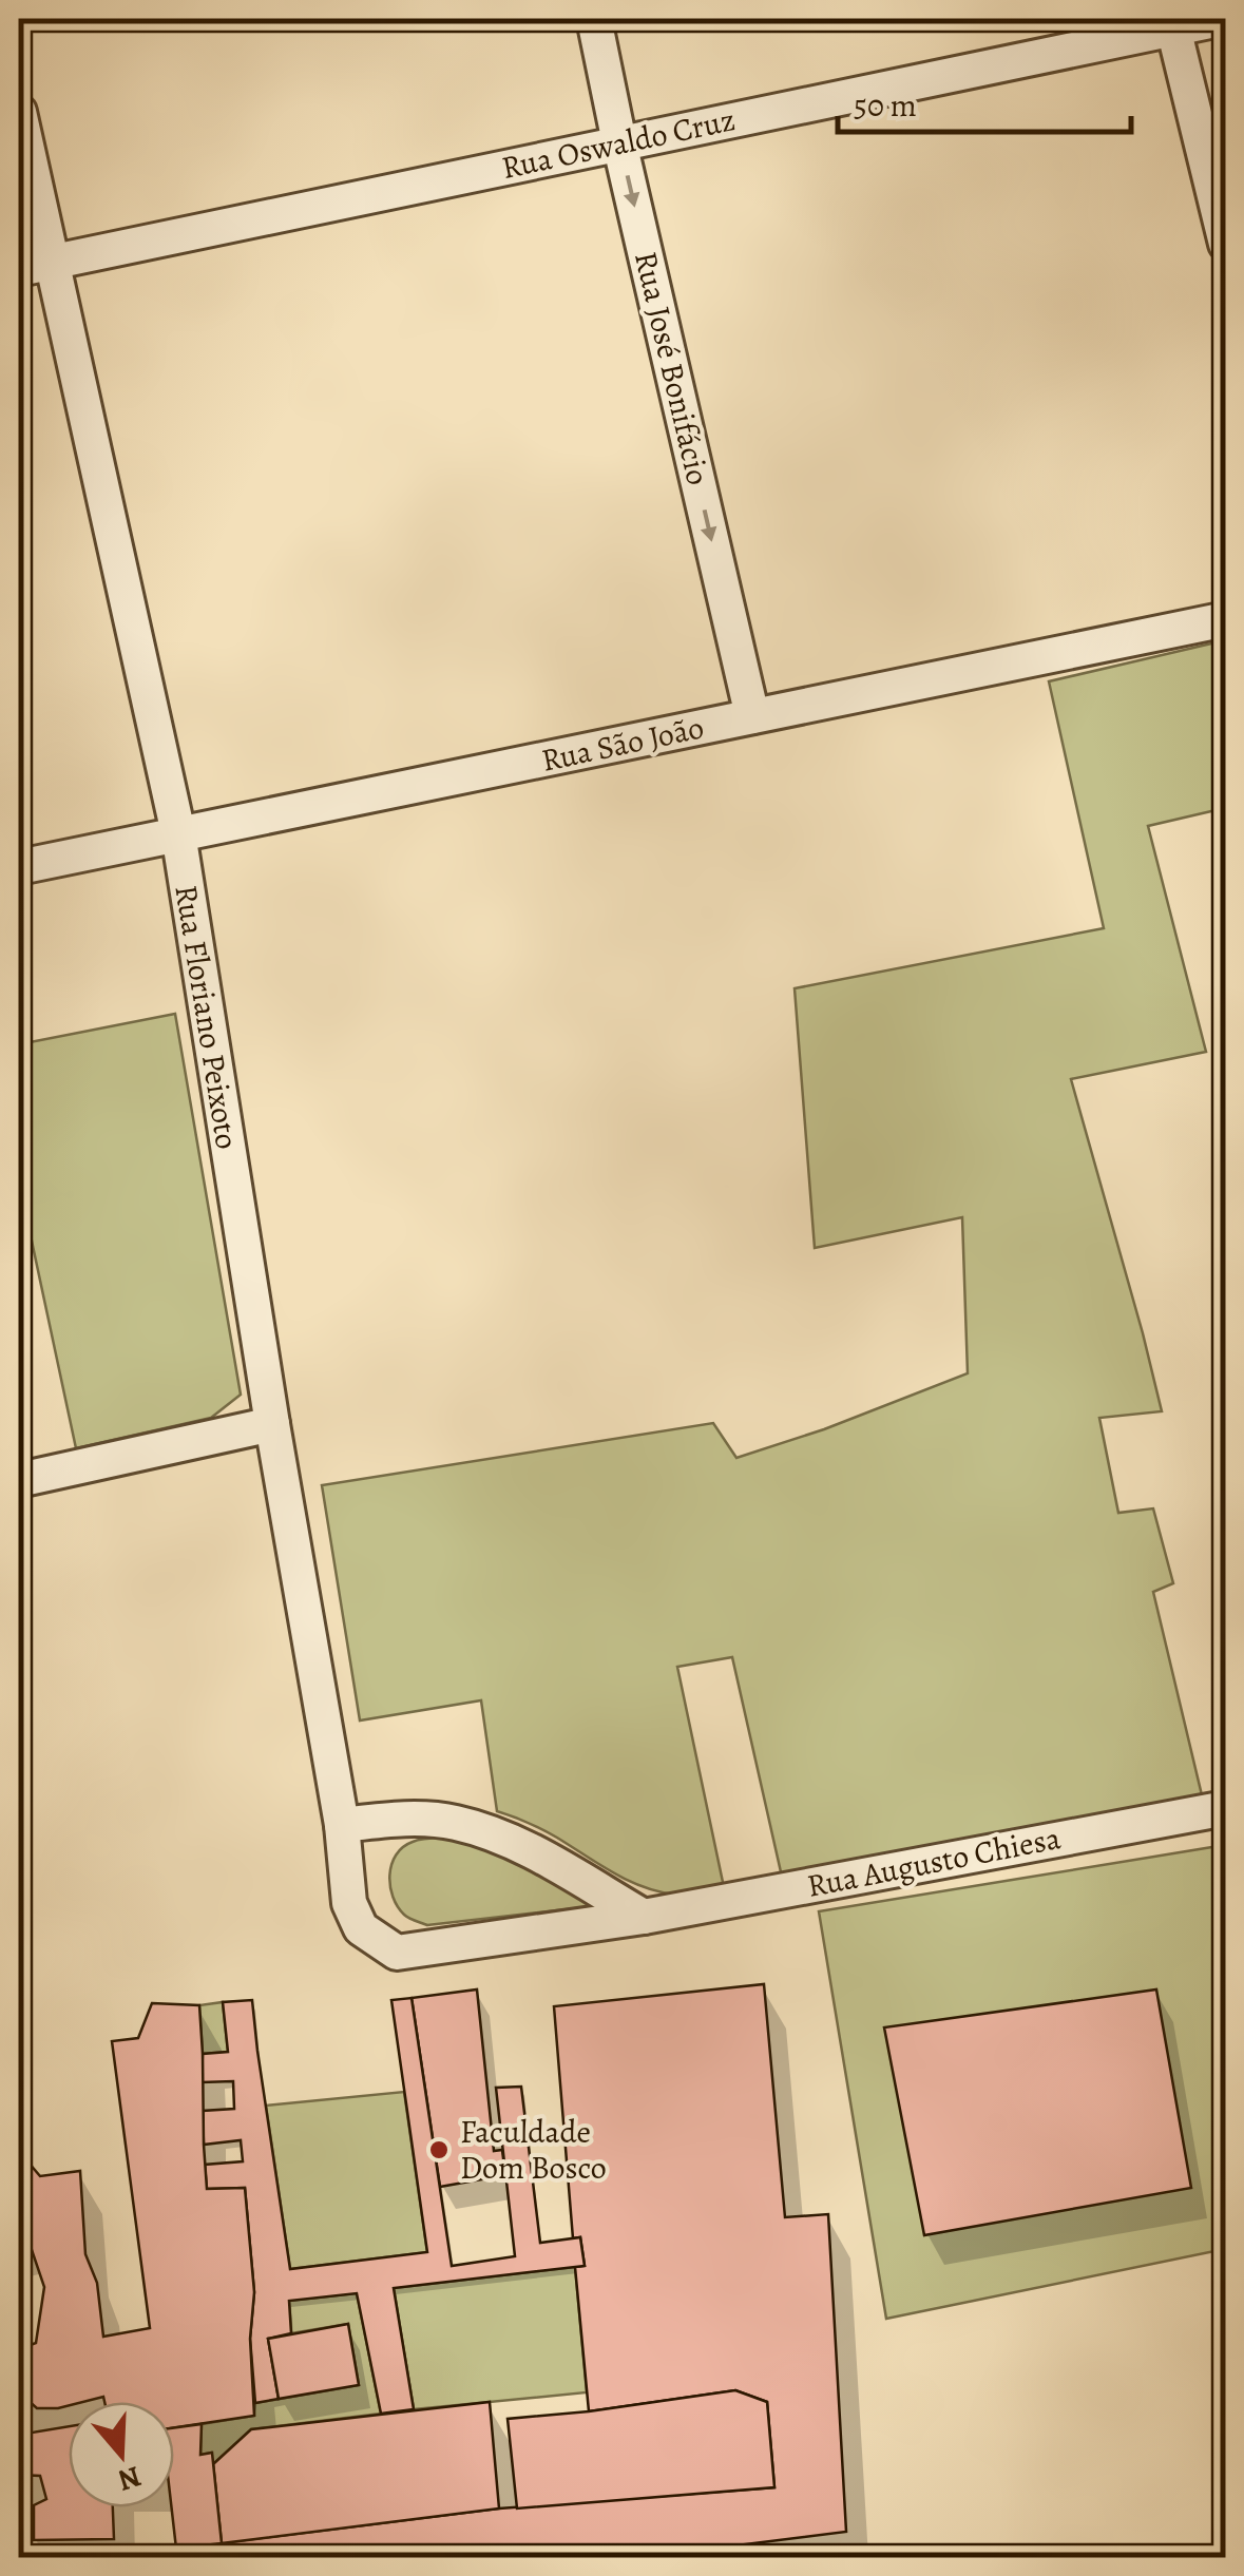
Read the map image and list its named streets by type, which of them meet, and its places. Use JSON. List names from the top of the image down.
{
  "streets": {
    "street": [
      "Rua Oswaldo Cruz",
      "Rua José Bonifácio",
      "Rua São João",
      "Rua Floriano Peixoto",
      "Rua Augusto Chiesa"
    ]
  },
  "crossings": [
    ["Rua Oswaldo Cruz", "Rua José Bonifácio"],
    ["Rua Oswaldo Cruz", "Rua Floriano Peixoto"],
    ["Rua José Bonifácio", "Rua São João"],
    ["Rua São João", "Rua Floriano Peixoto"],
    ["Rua Floriano Peixoto", "Rua Augusto Chiesa"]
  ],
  "one_way": ["Rua José Bonifácio"],
  "places": ["Faculdade Dom Bosco"],
  "scale_bar": "50 m",
  "north": "bottom"
}
